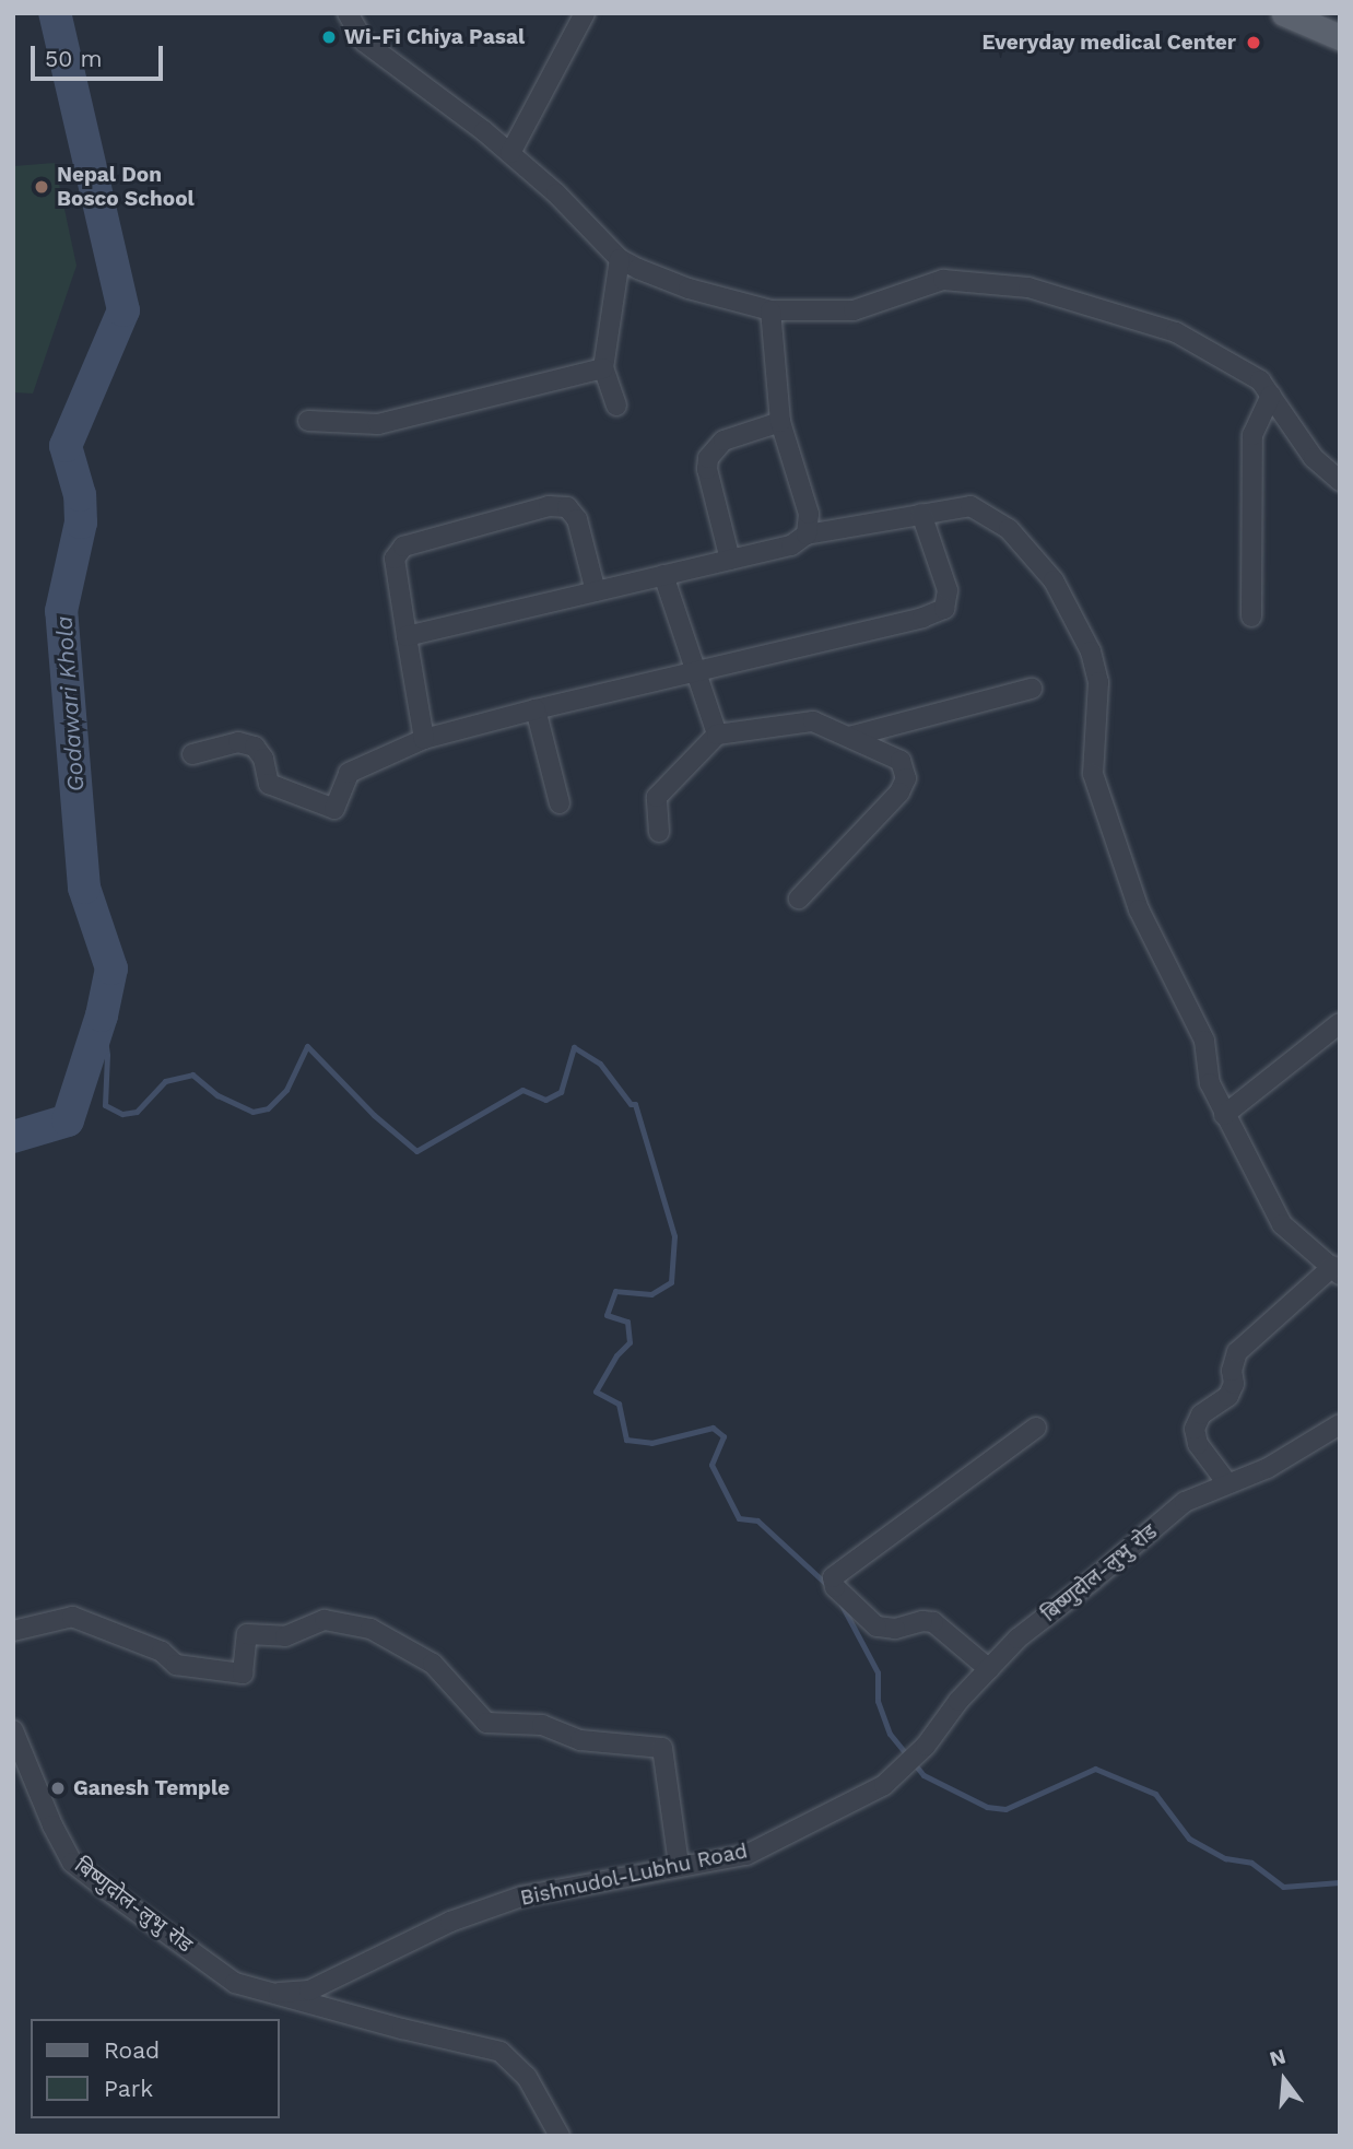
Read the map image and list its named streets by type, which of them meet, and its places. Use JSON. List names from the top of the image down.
{
  "streets": {
    "street": ["बिष्णुदोल-लुभु रोड", "Bishnudol-Lubhu Road"]
  },
  "crossings": [
    ["बिष्णुदोल-लुभु रोड", "Bishnudol-Lubhu Road"]
  ],
  "water": ["Godawari Khola"],
  "places": [
    "Wi-Fi Chiya Pasal",
    "Everyday medical Center",
    "Nepal Don Bosco School",
    "Ganesh Temple"
  ],
  "legend": ["Road", "Park"],
  "scale_bar": "50 m",
  "north": "top"
}
